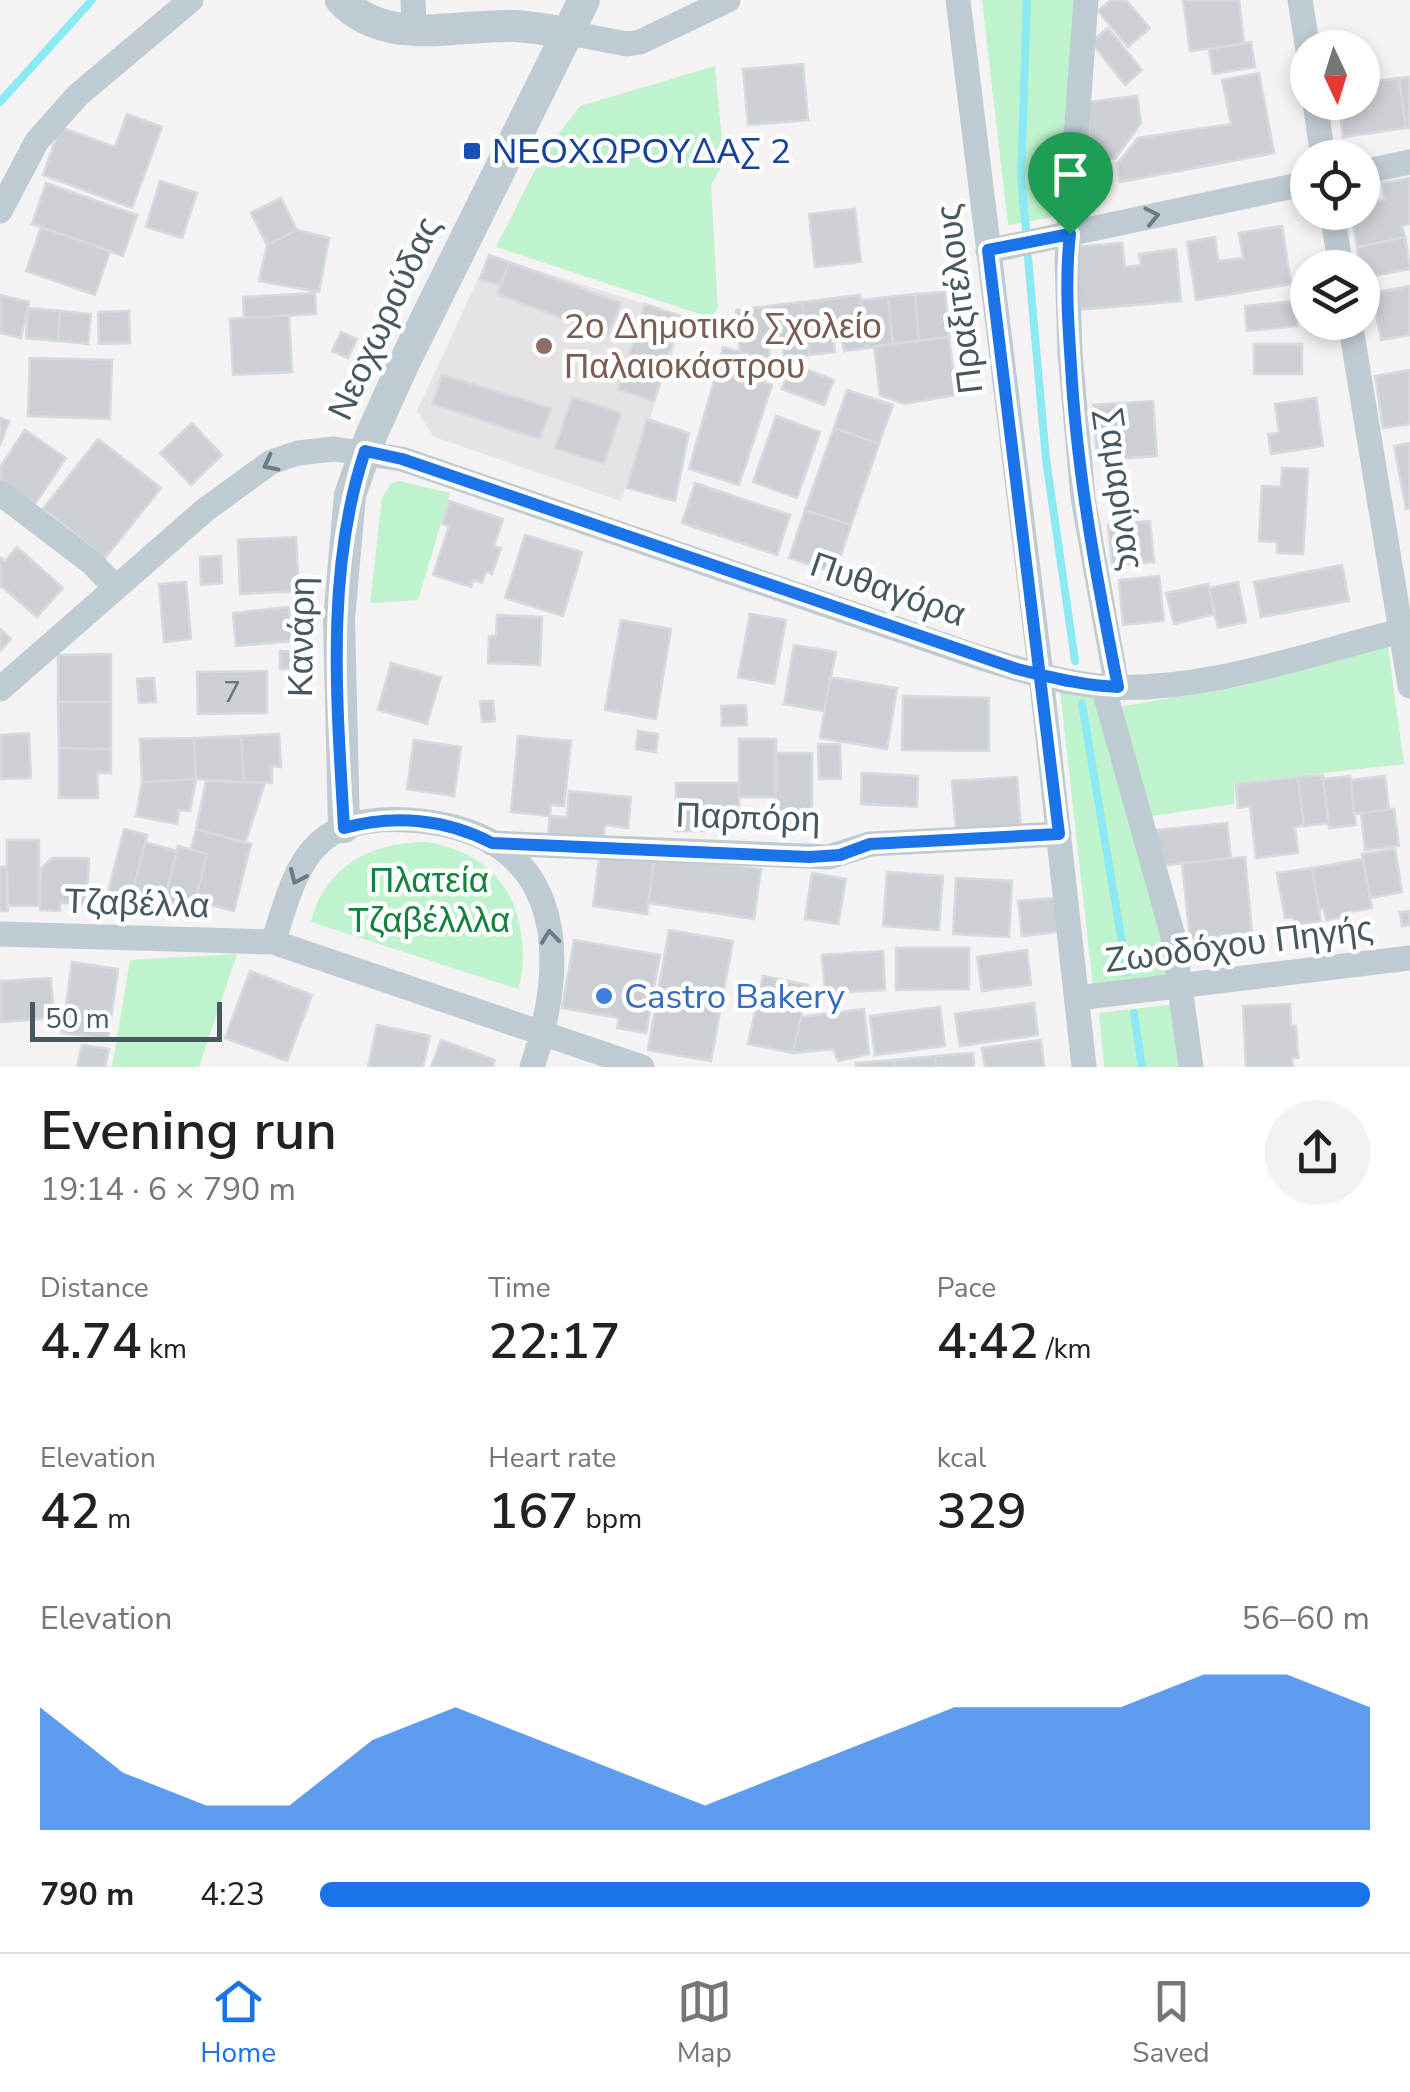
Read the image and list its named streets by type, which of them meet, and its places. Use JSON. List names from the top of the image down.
{
  "streets": {
    "street": [
      "Πραξιτέλους",
      "Νεοχωρούδας",
      "Σαμαρίνας",
      "Πυθαγόρα",
      "Κανάρη",
      "Παρπόρη",
      "Τζαβέλλα",
      "Ζωοδόχου Πηγής"
    ]
  },
  "crossings": [
    ["Πραξιτέλους", "Πυθαγόρα"],
    ["Πραξιτέλους", "Παρπόρη"],
    ["Πραξιτέλους", "Ζωοδόχου Πηγής"],
    ["Νεοχωρούδας", "Πυθαγόρα"],
    ["Νεοχωρούδας", "Κανάρη"],
    ["Σαμαρίνας", "Πυθαγόρα"],
    ["Σαμαρίνας", "Ζωοδόχου Πηγής"],
    ["Πυθαγόρα", "Κανάρη"]
  ],
  "parks": ["Πλατεία Τζαβέλλλα"],
  "places": {
    "transit": ["ΝΕΟΧΩΡΟΥΔΑΣ 2"],
    "other": ["2ο Δημοτικό Σχολείο Παλαιοκάστρου", "Castro Bakery"]
  },
  "house_numbers": ["7"],
  "scale_bar": "50 m",
  "north": "bottom",
  "page": {
    "scale": "50 m",
    "heading": ["Evening run", "19:14 · 6 × 790 m"],
    "stats": [
      ["Distance", "4.74 km"],
      ["Time", "22:17"],
      ["Pace", "4:42 /km"],
      ["Elevation", "42 m"],
      ["Heart rate", "167 bpm"],
      ["kcal", "329"]
    ],
    "chart": ["Elevation", "56–60 m"],
    "list": [
      {
        "name": "790 m",
        "note": "4:23"
      }
    ],
    "tabs": ["Home", "Map", "Saved"]
  }
}
